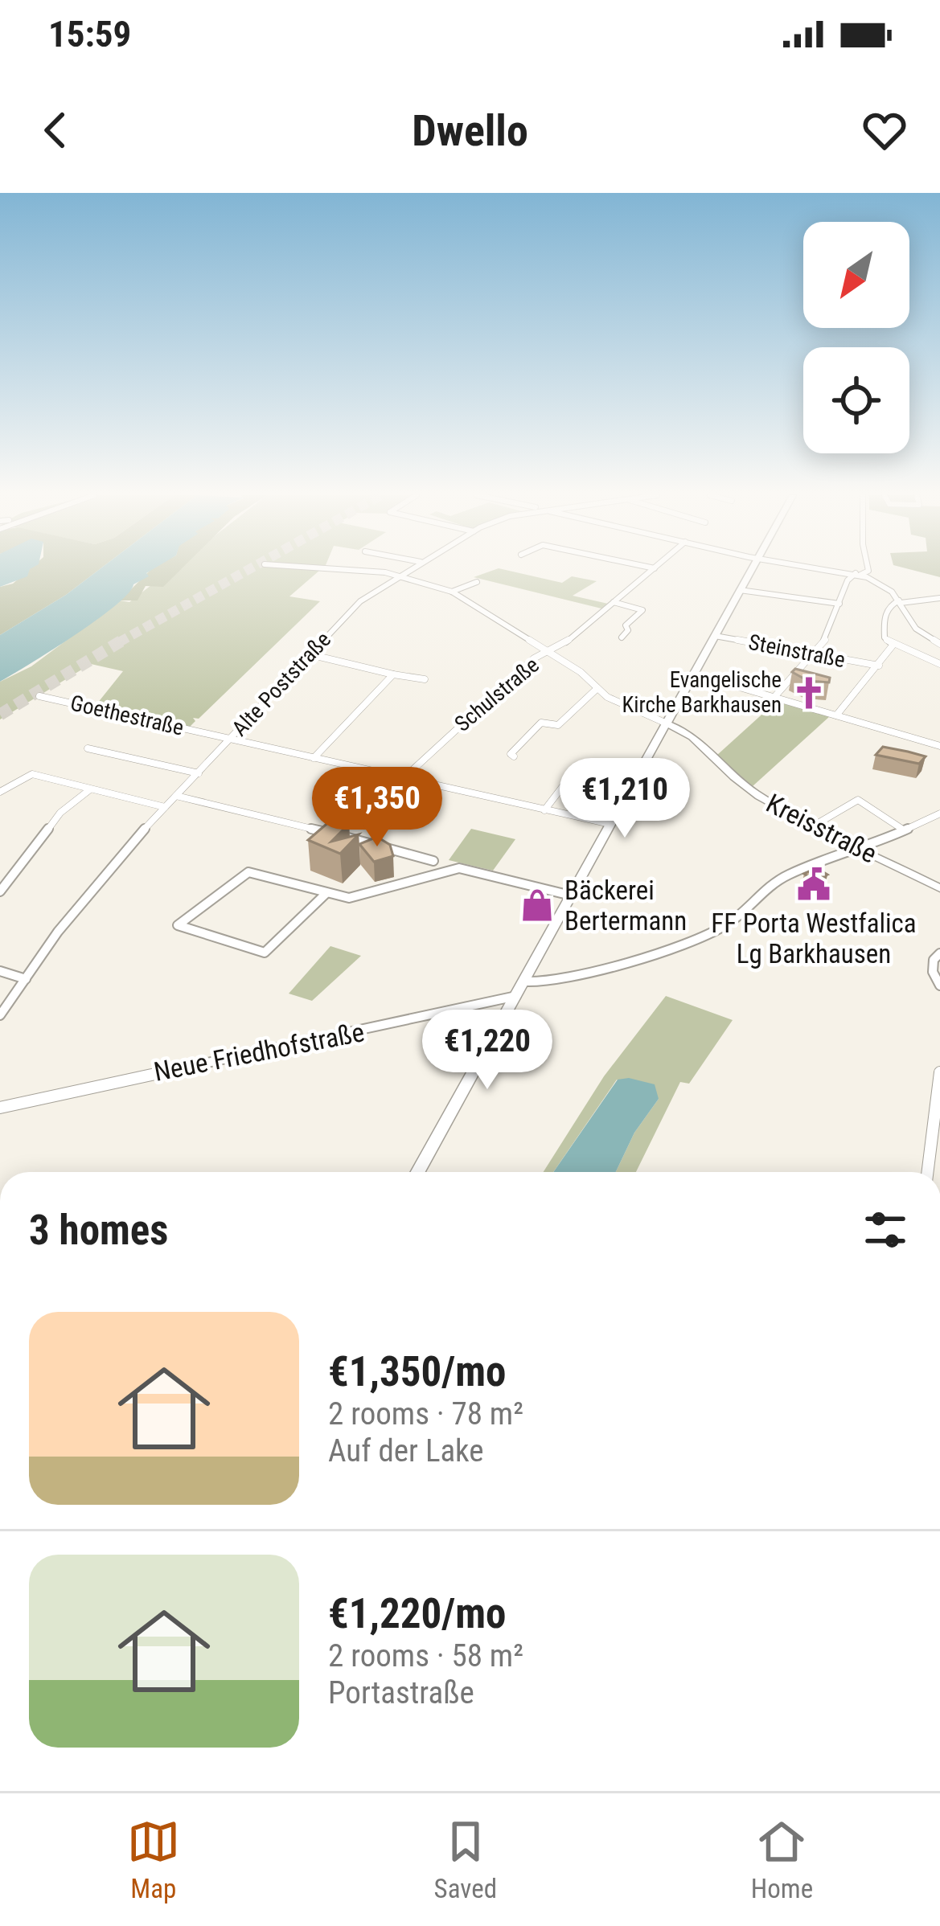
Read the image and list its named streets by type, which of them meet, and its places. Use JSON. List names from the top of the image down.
{
  "streets": {
    "main road": ["Kreisstraße"],
    "street": [
      "Steinstraße",
      "Alte Poststraße",
      "Schulstraße",
      "Goethestraße",
      "Neue Friedhofstraße"
    ]
  },
  "crossings": [
    ["Alte Poststraße", "Goethestraße"],
    ["Schulstraße", "Goethestraße"]
  ],
  "places": {
    "church": ["Evangelische Kirche Barkhausen"],
    "public building": ["FF Porta Westfalica Lg Barkhausen"],
    "shop": ["Bäckerei Bertermann"]
  },
  "north": "bottom left",
  "page": {
    "status": "15:59",
    "header": "Dwello",
    "price": ["€1,210", "€1,350", "€1,220"],
    "heading": "3 homes",
    "list": [
      {
        "name": "€1,350/mo",
        "note": "2 rooms · 78 m² · Auf der Lake"
      },
      {
        "name": "€1,220/mo",
        "note": "2 rooms · 58 m² · Portastraße"
      }
    ],
    "tabs": ["Map", "Saved", "Home"]
  }
}
